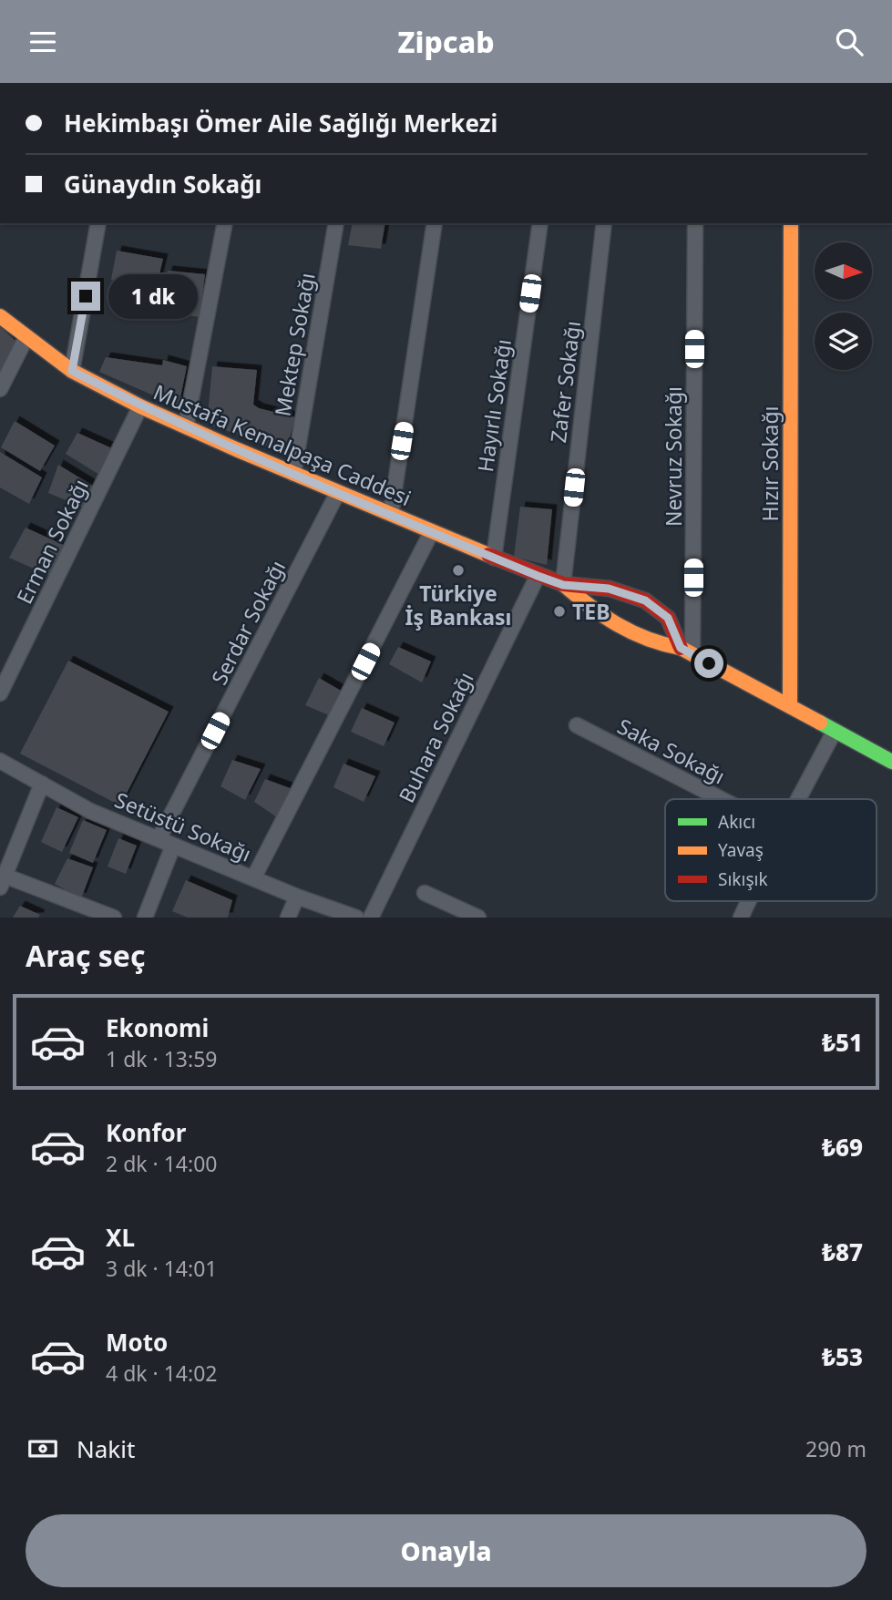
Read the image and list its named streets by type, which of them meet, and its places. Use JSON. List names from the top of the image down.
{
  "streets": {
    "street": [
      "Mektep Sokağı",
      "Zafer Sokağı",
      "Hayırlı Sokağı",
      "Mustafa Kemalpaşa Caddesi",
      "Nevruz Sokağı",
      "Hızır Sokağı",
      "Erman Sokağı",
      "Serdar Sokağı",
      "Buhara Sokağı",
      "Saka Sokağı",
      "Setüstü Sokağı"
    ]
  },
  "crossings": [
    ["Mektep Sokağı", "Mustafa Kemalpaşa Caddesi"],
    ["Zafer Sokağı", "Mustafa Kemalpaşa Caddesi"],
    ["Hayırlı Sokağı", "Mustafa Kemalpaşa Caddesi"],
    ["Mustafa Kemalpaşa Caddesi", "Erman Sokağı"],
    ["Mustafa Kemalpaşa Caddesi", "Serdar Sokağı"],
    ["Mustafa Kemalpaşa Caddesi", "Buhara Sokağı"],
    ["Serdar Sokağı", "Setüstü Sokağı"]
  ],
  "places": ["Türkiye İş Bankası", "TEB"],
  "legend": ["Akıcı", "Yavaş", "Sıkışık"],
  "north": "right",
  "page": {
    "header": "Zipcab",
    "banner": ["Hekimbaşı Ömer Aile Sağlığı Merkezi", "Günaydın Sokağı"],
    "bubble": "1 dk",
    "heading": "Araç seç",
    "list": [
      {
        "name": "Ekonomi",
        "note": "1 dk · 13:59",
        "value": "₺51"
      },
      {
        "name": "Konfor",
        "note": "2 dk · 14:00",
        "value": "₺69"
      },
      {
        "name": "XL",
        "note": "3 dk · 14:01",
        "value": "₺87"
      },
      {
        "name": "Moto",
        "note": "4 dk · 14:02",
        "value": "₺53"
      }
    ],
    "pay": ["Nakit", "290 m"],
    "buttons": "Onayla"
  }
}
